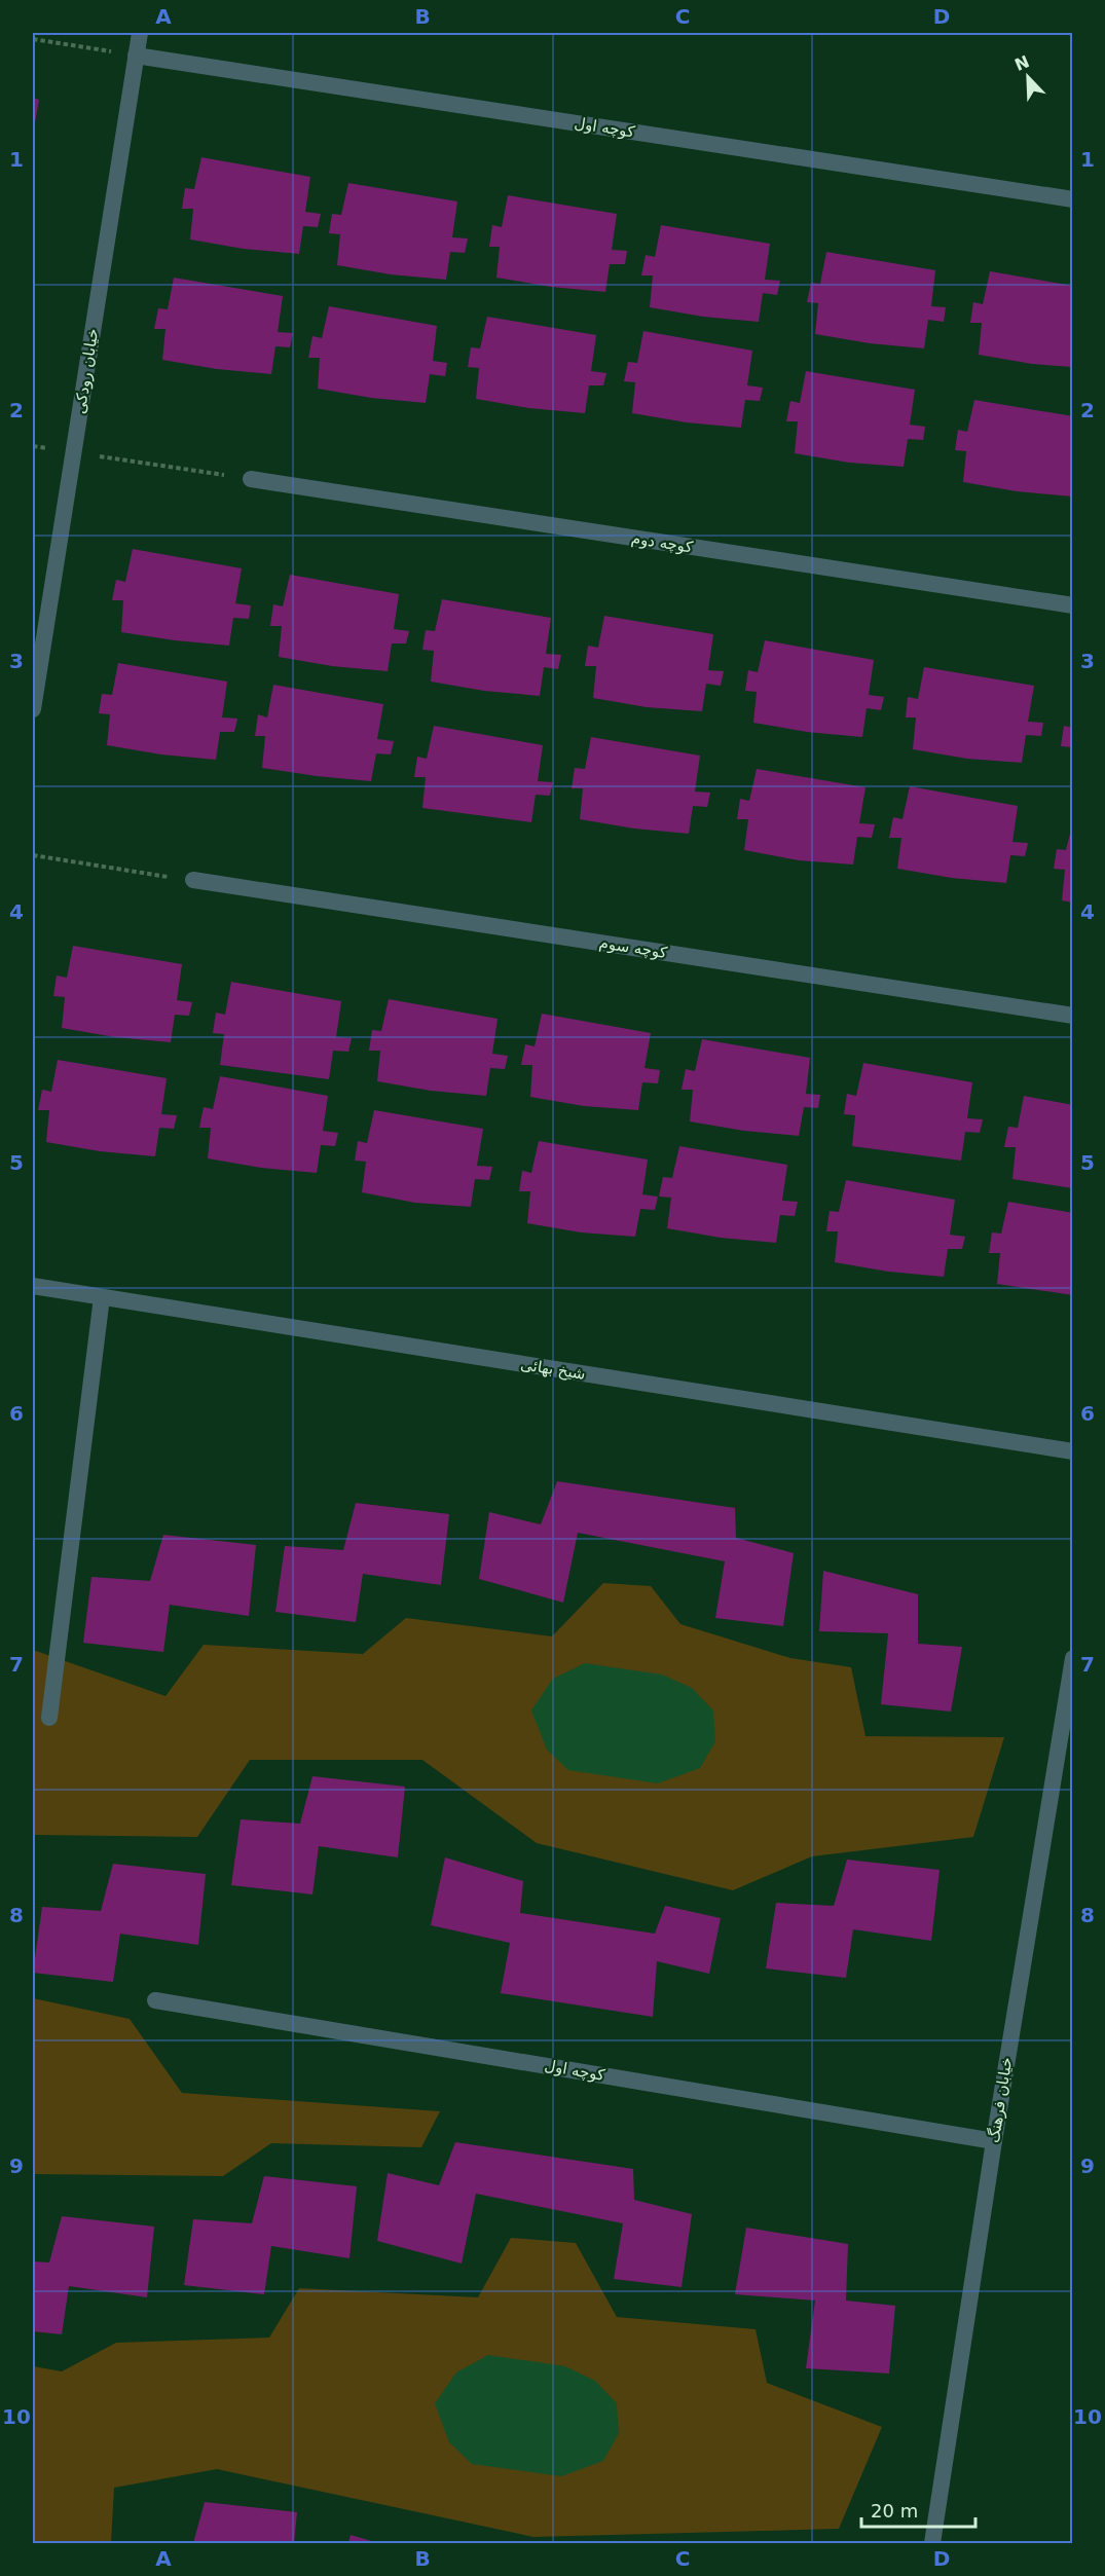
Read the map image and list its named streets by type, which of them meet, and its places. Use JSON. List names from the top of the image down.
{
  "streets": {
    "street": [
      "کوچه اول",
      "خیابان رودکی",
      "کوچه دوم",
      "کوچه سوم",
      "شیخ بهائی",
      "خیابان فرهنگ"
    ]
  },
  "crossings": [
    ["کوچه اول", "خیابان رودکی"],
    ["کوچه اول", "خیابان فرهنگ"]
  ],
  "scale_bar": "20 m",
  "north": "top left",
  "grid": {
    "columns": [
      "A",
      "B",
      "C",
      "D"
    ],
    "rows": [
      "1",
      "2",
      "3",
      "4",
      "5",
      "6",
      "7",
      "8",
      "9",
      "10"
    ]
  }
}
